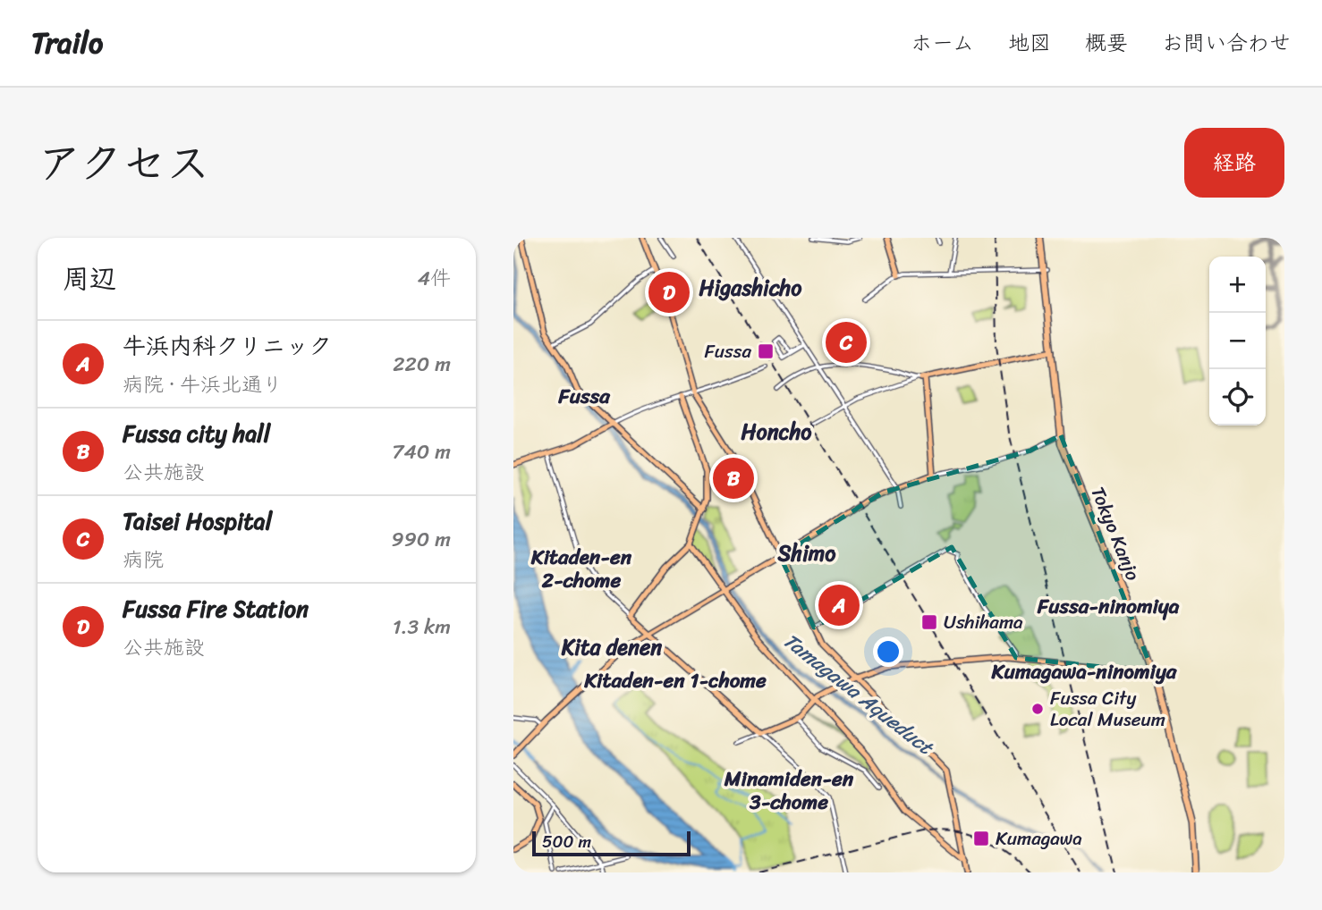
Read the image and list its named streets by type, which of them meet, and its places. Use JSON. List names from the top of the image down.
{
  "streets": {
    "highway": ["Tokyo Kanjo"]
  },
  "districts": [
    "Higashicho",
    "Fussa",
    "Honcho",
    "Shimo",
    "Kitaden-en 2-chome",
    "Fussa-ninomiya",
    "Kita denen",
    "Kumagawa-ninomiya",
    "Kitaden-en 1-chome",
    "Minamiden-en 3-chome"
  ],
  "water": ["Tamagawa Aqueduct"],
  "places": {
    "transit": ["Fussa", "Ushihama", "Kumagawa"],
    "other": ["Fussa City Local Museum"]
  },
  "scale_bar": "500 m",
  "page": {
    "header": "Trailo",
    "nav": [
      "ホーム",
      "地図",
      "概要",
      "お問い合わせ"
    ],
    "title": "アクセス",
    "buttons": "経路",
    "heading": ["周辺", "4件"],
    "map_buttons": ["+", "−"],
    "pins": [
      "D",
      "C",
      "B",
      "A"
    ],
    "list": [
      {
        "mark": "A",
        "name": "牛浜内科クリニック",
        "note": "病院 · 牛浜北通り",
        "value": "220 m"
      },
      {
        "mark": "B",
        "name": "Fussa city hall",
        "note": "公共施設",
        "value": "740 m"
      },
      {
        "mark": "C",
        "name": "Taisei Hospital",
        "note": "病院",
        "value": "990 m"
      },
      {
        "mark": "D",
        "name": "Fussa Fire Station",
        "note": "公共施設",
        "value": "1.3 km"
      }
    ],
    "scale": "500 m"
  }
}
